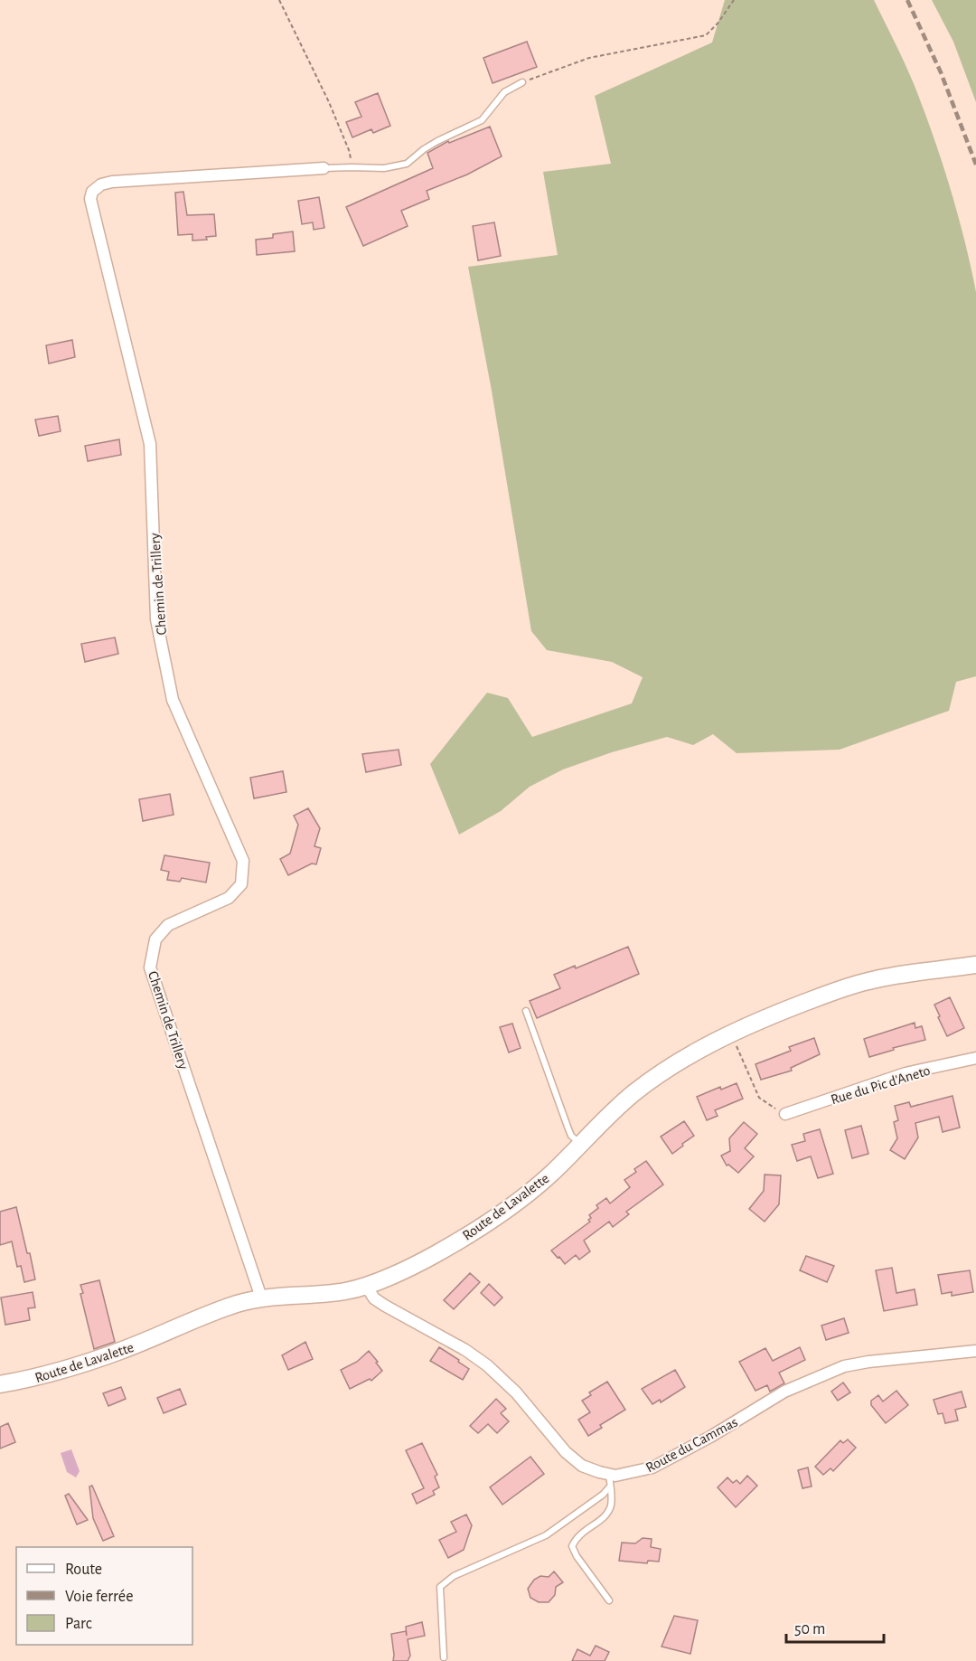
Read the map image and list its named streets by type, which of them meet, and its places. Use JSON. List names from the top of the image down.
{
  "streets": {
    "street": [
      "Chemin de Trillery",
      "Rue du Pic d'Aneto",
      "Route de Lavalette",
      "Route du Cammas"
    ]
  },
  "crossings": [
    ["Chemin de Trillery", "Route de Lavalette"],
    ["Route de Lavalette", "Route du Cammas"]
  ],
  "legend": ["Route", "Voie ferrée", "Parc"],
  "scale_bar": "50 m"
}
